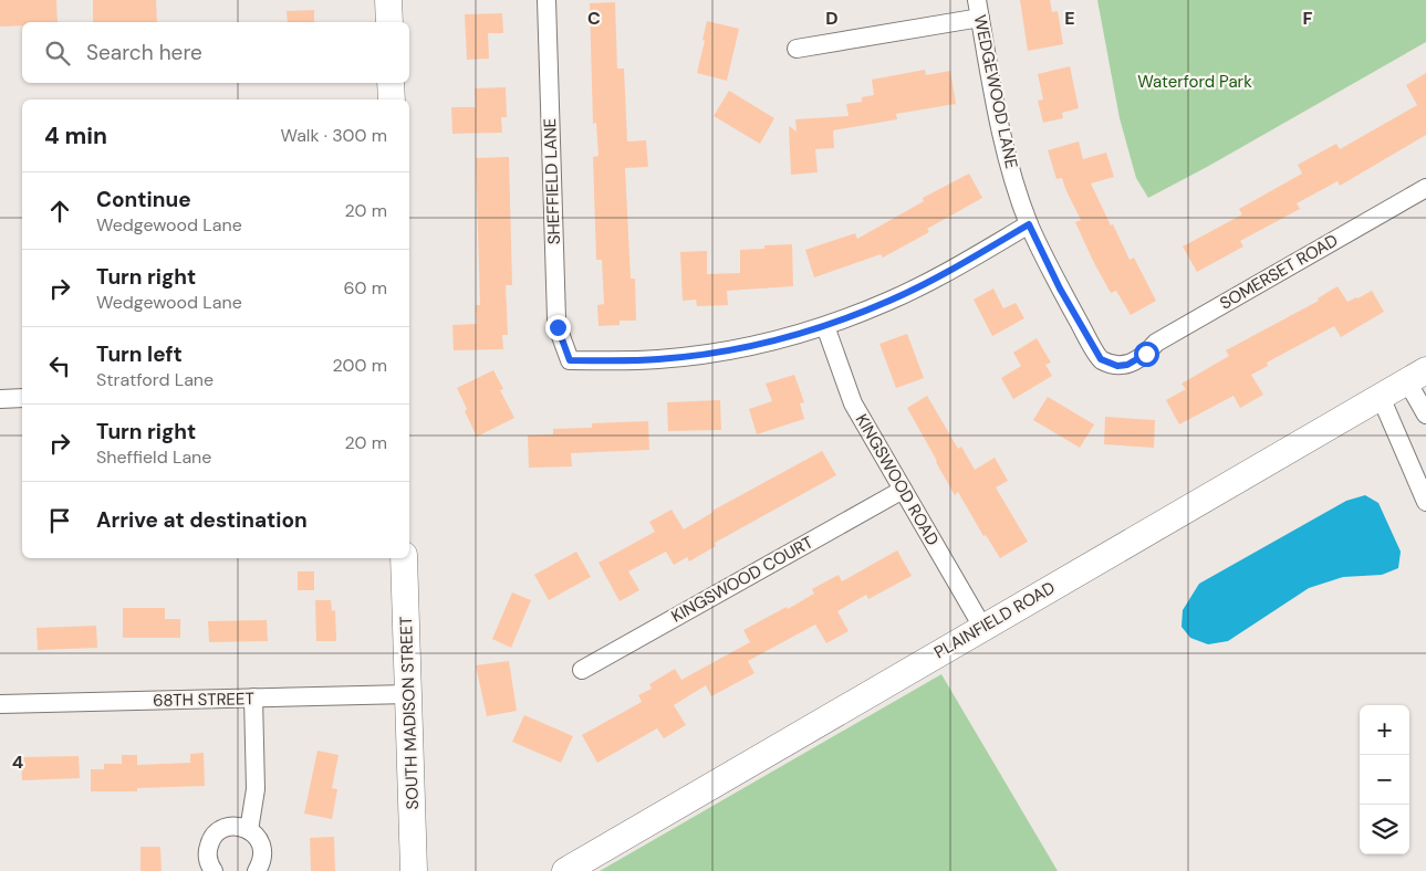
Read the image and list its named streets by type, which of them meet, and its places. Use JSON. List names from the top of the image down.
{
  "streets": {
    "main road": ["PLAINFIELD ROAD", "SOUTH MADISON STREET"],
    "street": [
      "WEDGEWOOD LANE",
      "SHEFFIELD LANE",
      "SOMERSET ROAD",
      "KINGSWOOD ROAD",
      "KINGSWOOD COURT",
      "68TH STREET"
    ]
  },
  "crossings": [
    ["WEDGEWOOD LANE", "SOMERSET ROAD"],
    ["SHEFFIELD LANE", "KINGSWOOD ROAD"],
    ["KINGSWOOD ROAD", "KINGSWOOD COURT"],
    ["KINGSWOOD ROAD", "PLAINFIELD ROAD"],
    ["68TH STREET", "SOUTH MADISON STREET"]
  ],
  "parks": ["Waterford Park"],
  "page": {
    "search": "Search here",
    "heading": ["4 min", "Walk · 300 m"],
    "list": [
      ["Continue", "Wedgewood Lane", "20 m"],
      ["Turn right", "Wedgewood Lane", "60 m"],
      ["Turn left", "Stratford Lane", "200 m"],
      ["Turn right", "Sheffield Lane", "20 m"],
      "Arrive at destination"
    ],
    "map_buttons": ["+", "−"]
  },
  "grid": {
    "columns": [
      "C",
      "D",
      "E",
      "F"
    ],
    "rows": ["4"]
  }
}
